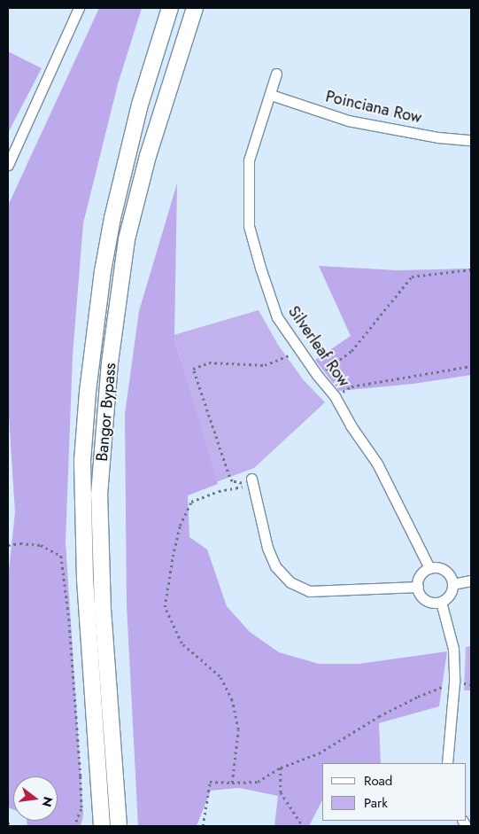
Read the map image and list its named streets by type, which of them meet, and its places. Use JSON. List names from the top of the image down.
{
  "streets": {
    "main road": ["Bangor Bypass"],
    "street": ["Poinciana Row", "Silverleaf Row"]
  },
  "crossings": [
    ["Poinciana Row", "Silverleaf Row"]
  ],
  "legend": ["Road", "Park"],
  "north": "right"
}
